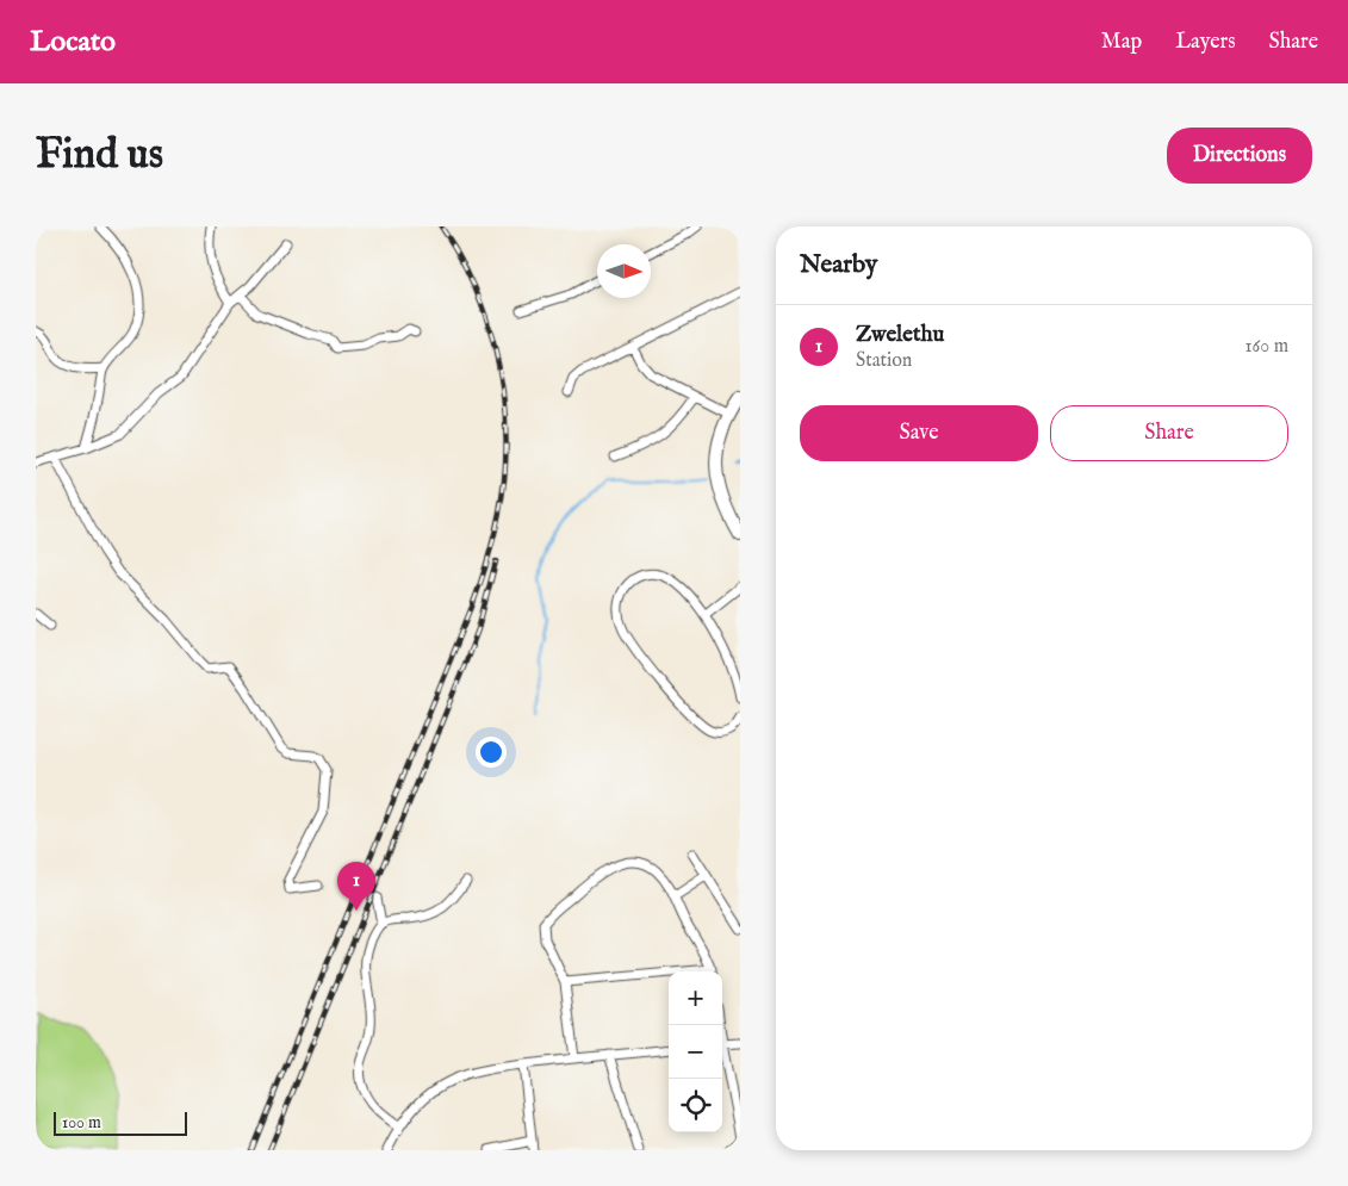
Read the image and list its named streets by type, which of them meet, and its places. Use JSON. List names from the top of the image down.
{
  "scale_bar": "100 m",
  "north": "right",
  "page": {
    "header": "Locato",
    "nav": ["Map", "Layers", "Share"],
    "buttons": [
      "Directions",
      ["Save", "Share"]
    ],
    "title": "Find us",
    "heading": "Nearby",
    "list": [
      {
        "mark": "1",
        "name": "Zwelethu",
        "note": "Station",
        "value": "160 m"
      }
    ],
    "pins": "1",
    "map_buttons": ["+", "−"],
    "scale": "100 m"
  }
}
